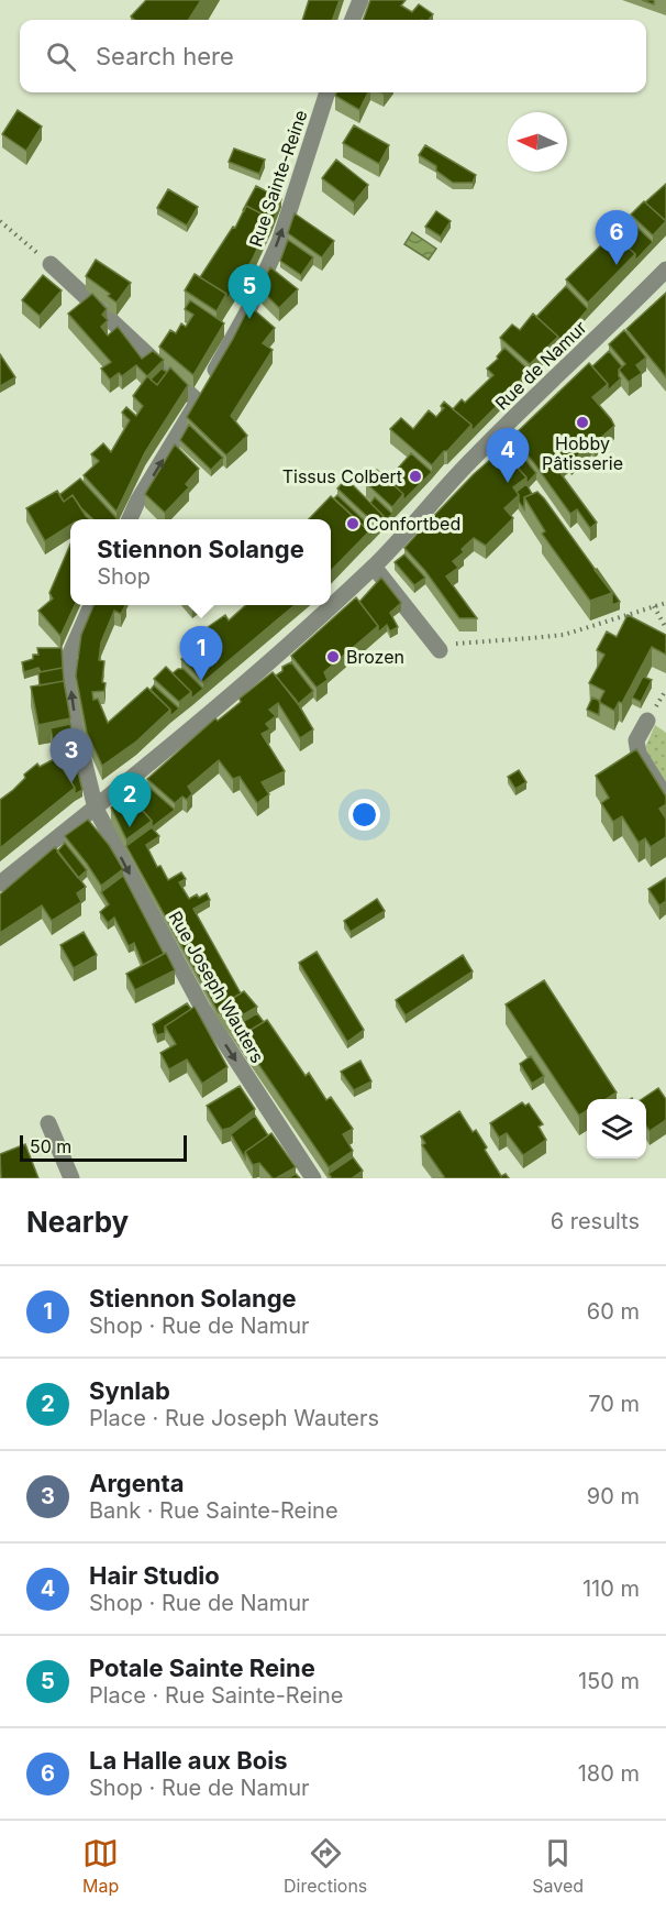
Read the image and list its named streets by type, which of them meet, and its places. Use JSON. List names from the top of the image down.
{
  "streets": {
    "street": ["Rue Sainte-Reine", "Rue de Namur", "Rue Joseph Wauters"]
  },
  "crossings": [
    ["Rue de Namur", "Rue Joseph Wauters"]
  ],
  "one_way": ["Rue Sainte-Reine", "Rue Joseph Wauters"],
  "places": [
    "Hobby Pâtisserie",
    "Tissus Colbert",
    "Confortbed",
    "Brozen"
  ],
  "scale_bar": "50 m",
  "north": "left",
  "page": {
    "search": "Search here",
    "pins": [
      "6",
      "5",
      "4",
      "1",
      "3",
      "2"
    ],
    "popup": ["Stiennon Solange", "Shop"],
    "scale": "50 m",
    "heading": ["Nearby", "6 results"],
    "list": [
      {
        "mark": "1",
        "name": "Stiennon Solange",
        "note": "Shop · Rue de Namur",
        "value": "60 m"
      },
      {
        "mark": "2",
        "name": "Synlab",
        "note": "Place · Rue Joseph Wauters",
        "value": "70 m"
      },
      {
        "mark": "3",
        "name": "Argenta",
        "note": "Bank · Rue Sainte-Reine",
        "value": "90 m"
      },
      {
        "mark": "4",
        "name": "Hair Studio",
        "note": "Shop · Rue de Namur",
        "value": "110 m"
      },
      {
        "mark": "5",
        "name": "Potale Sainte Reine",
        "note": "Place · Rue Sainte-Reine",
        "value": "150 m"
      },
      {
        "mark": "6",
        "name": "La Halle aux Bois",
        "note": "Shop · Rue de Namur",
        "value": "180 m"
      }
    ],
    "nav": ["Map", "Directions", "Saved"]
  }
}
